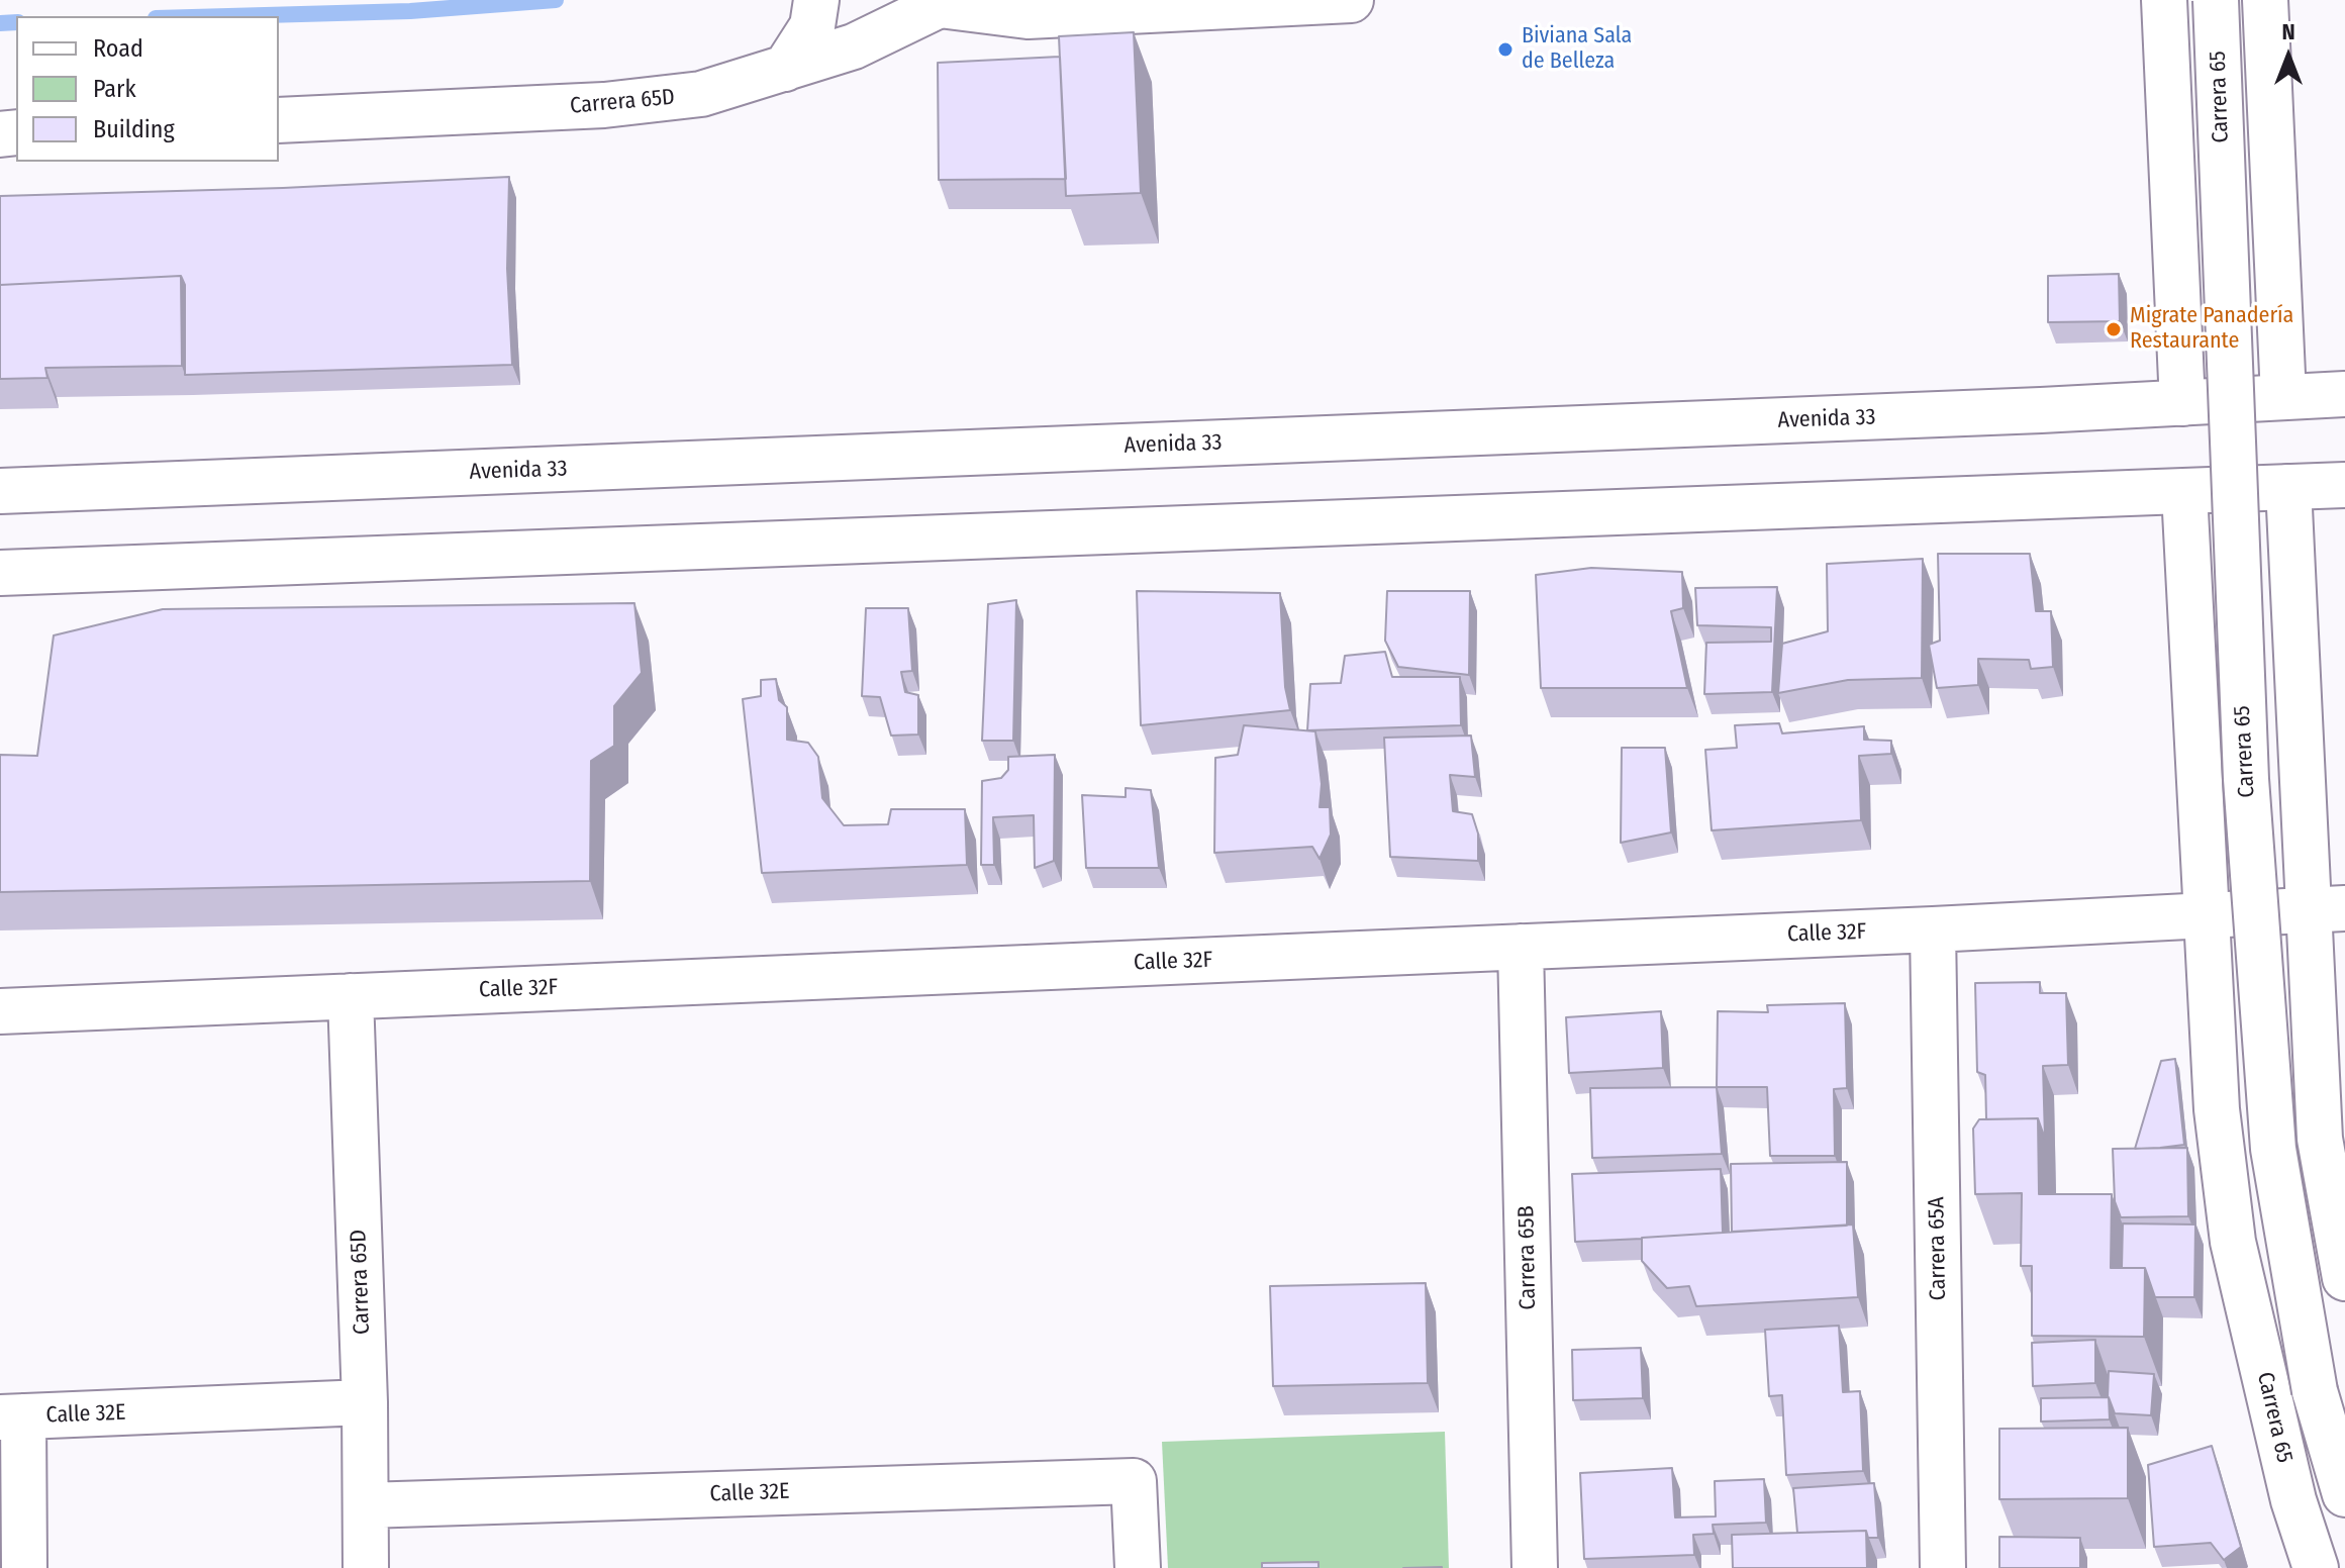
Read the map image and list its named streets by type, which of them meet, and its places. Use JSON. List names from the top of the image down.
{
  "streets": {
    "street": [
      "Carrera 65",
      "Carrera 65D",
      "Avenida 33",
      "Calle 32F",
      "Carrera 65A",
      "Carrera 65B",
      "Calle 32E"
    ]
  },
  "crossings": [
    ["Carrera 65", "Calle 32F"],
    ["Carrera 65D", "Calle 32F"],
    ["Carrera 65D", "Calle 32E"],
    ["Calle 32F", "Carrera 65A"],
    ["Calle 32F", "Carrera 65B"]
  ],
  "places": ["Biviana Sala de Belleza", "Migrate Panadería Restaurante"],
  "legend": ["Road", "Park", "Building"],
  "north": "top"
}
